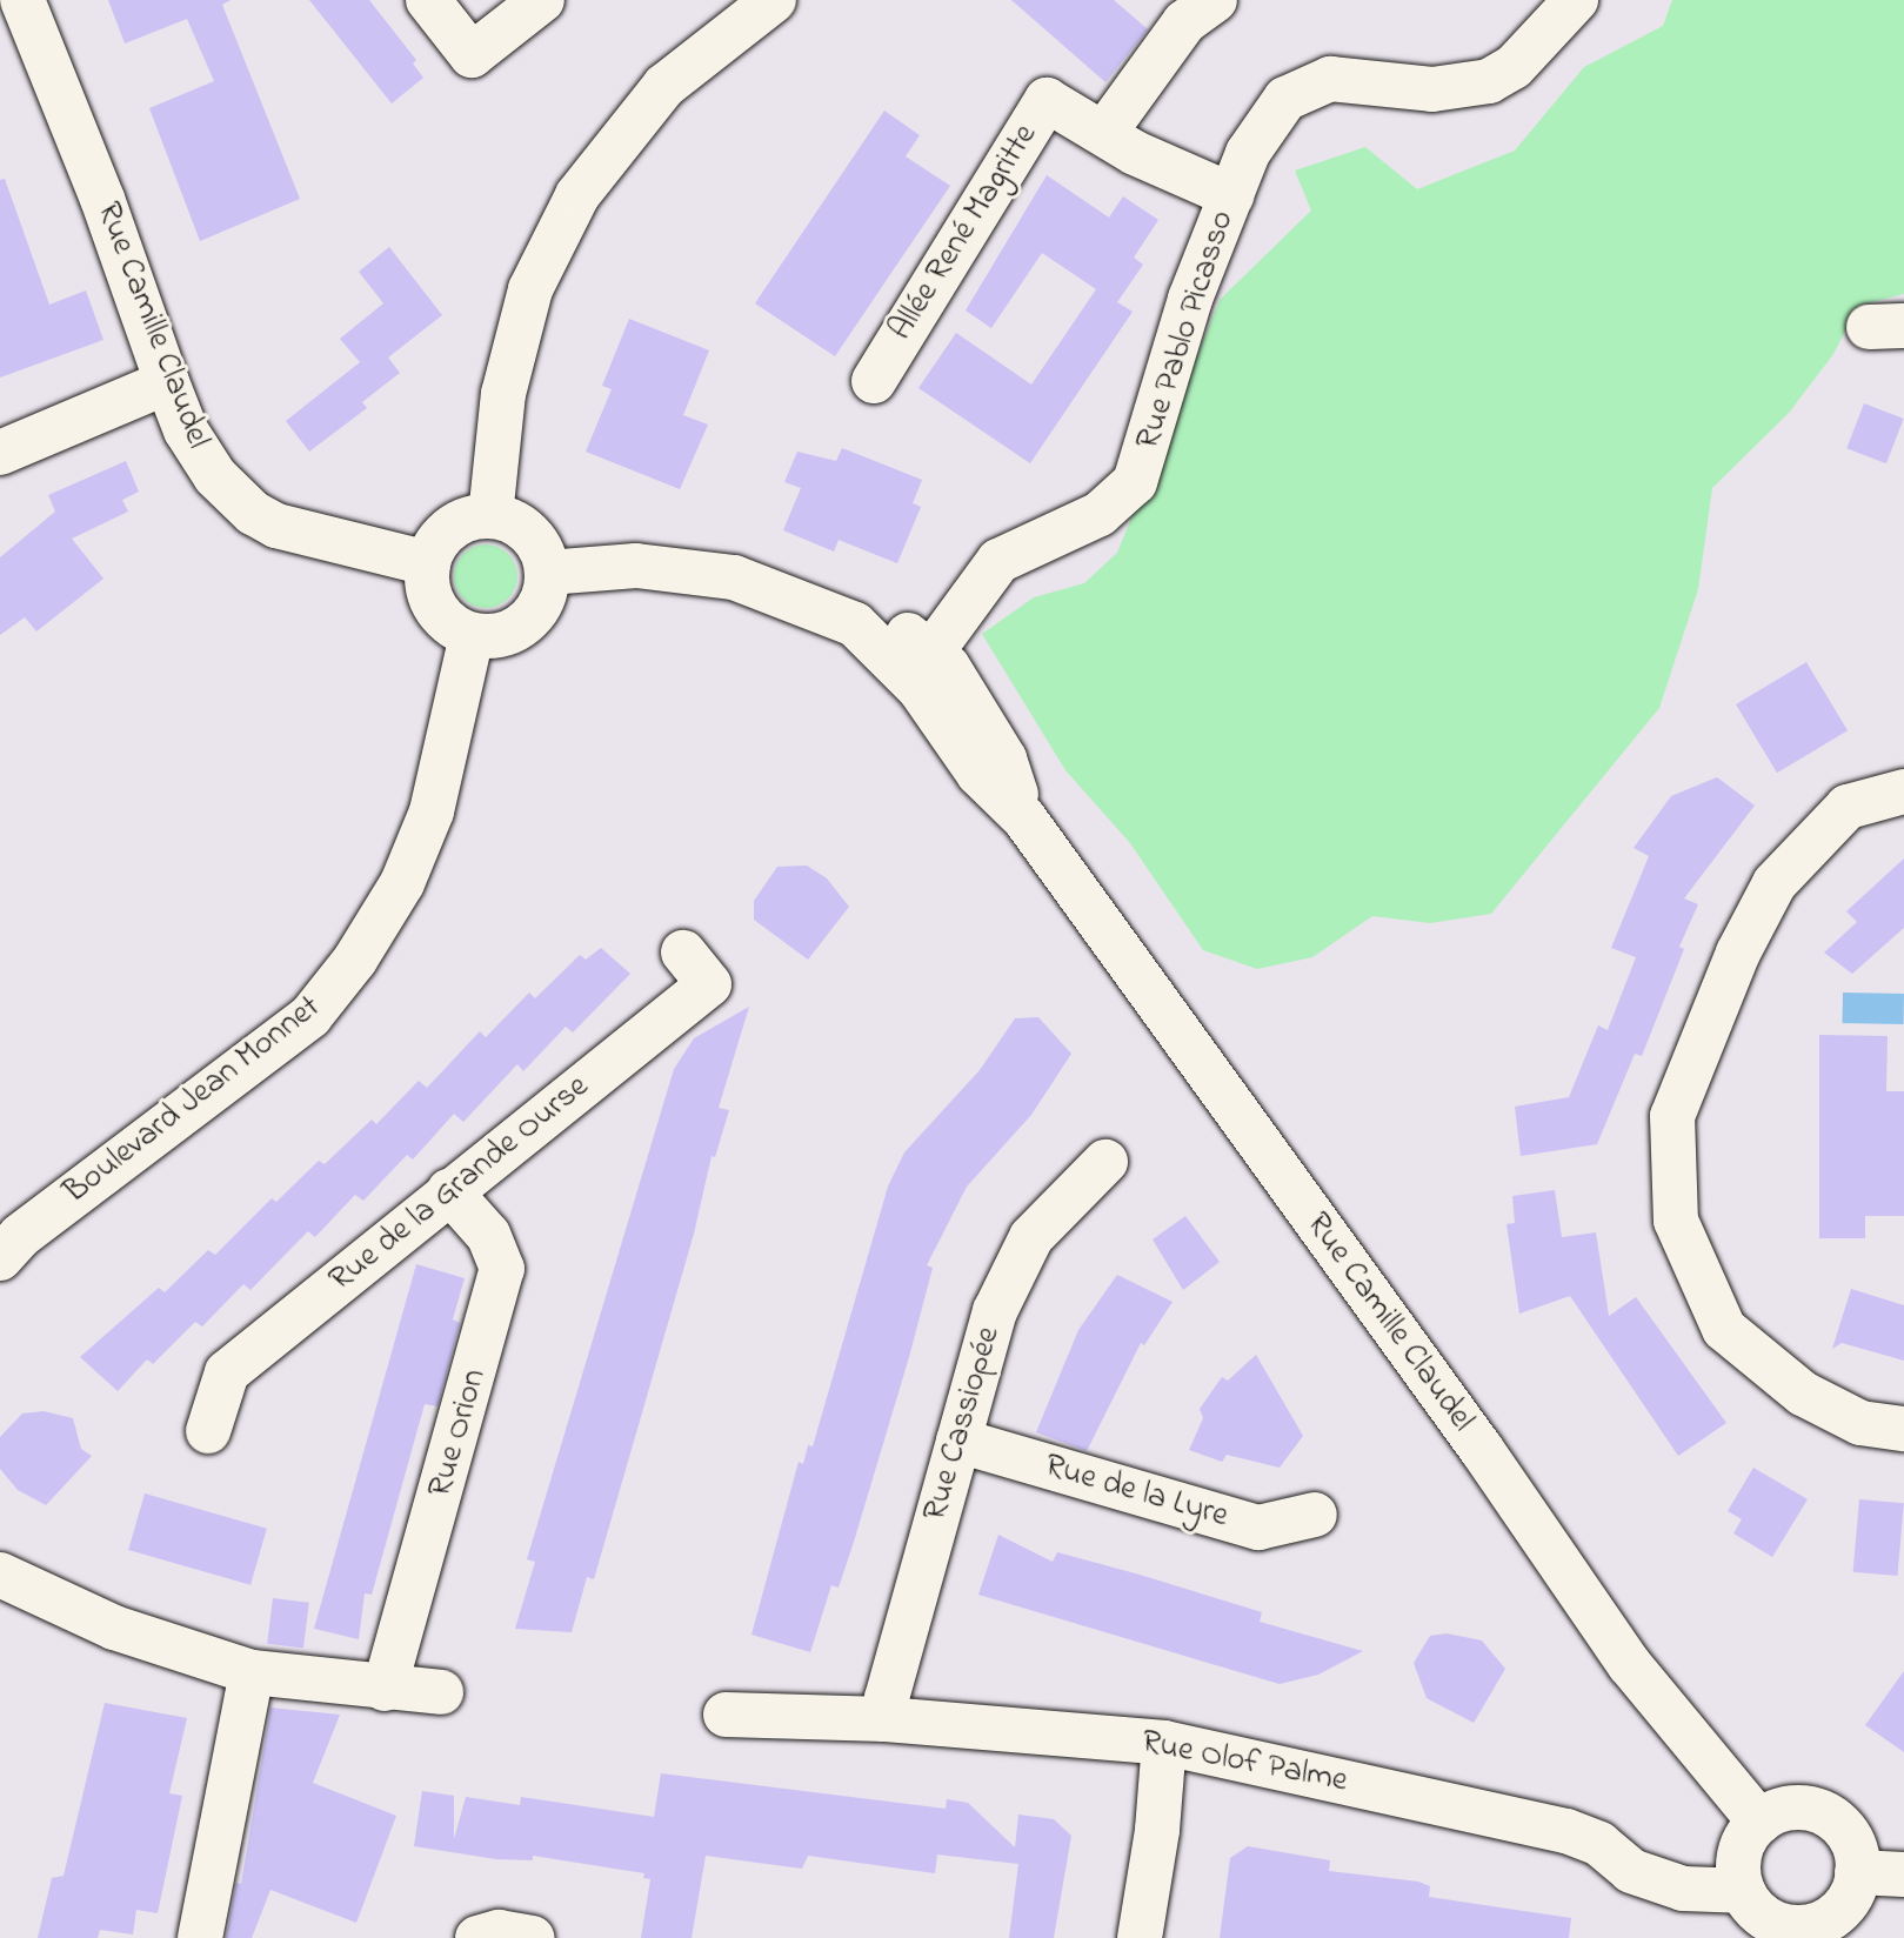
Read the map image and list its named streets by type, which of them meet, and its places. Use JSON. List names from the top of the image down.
{
  "streets": {
    "street": [
      "Allée René Magritte",
      "Rue Camille Claudel",
      "Rue Pablo Picasso",
      "Boulevard Jean Monnet",
      "Rue de la Grande Ourse",
      "Rue Cassiopée",
      "Rue Orion",
      "Rue de la Lyre",
      "Rue Olof Palme"
    ]
  },
  "crossings": [
    ["Allée René Magritte", "Rue Pablo Picasso"],
    ["Rue Camille Claudel", "Rue Pablo Picasso"],
    ["Rue Camille Claudel", "Boulevard Jean Monnet"],
    ["Rue Camille Claudel", "Rue Olof Palme"],
    ["Rue de la Grande Ourse", "Rue Orion"],
    ["Rue Cassiopée", "Rue de la Lyre"],
    ["Rue Cassiopée", "Rue Olof Palme"]
  ]
}
